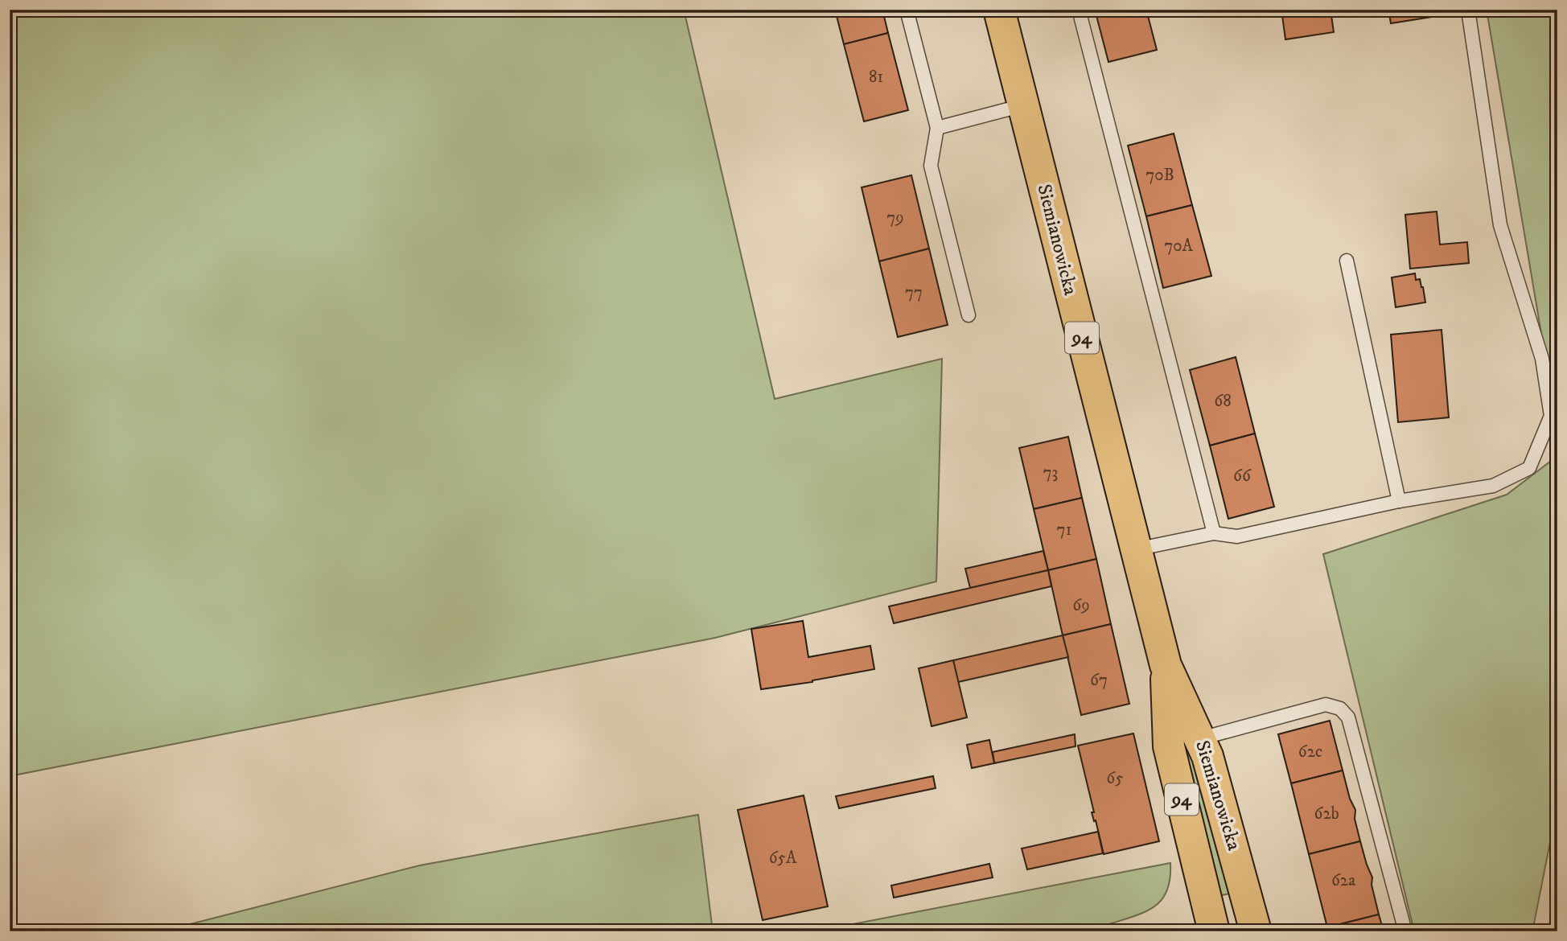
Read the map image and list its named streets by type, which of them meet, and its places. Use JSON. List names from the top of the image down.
{
  "streets": {
    "main road": ["Siemianowicka", "94"]
  },
  "house_numbers": [
    "81",
    "70B",
    "79",
    "70A",
    "77",
    "68",
    "73",
    "66",
    "71",
    "69",
    "67",
    "62c",
    "65",
    "62b",
    "65A",
    "62a"
  ]
}
